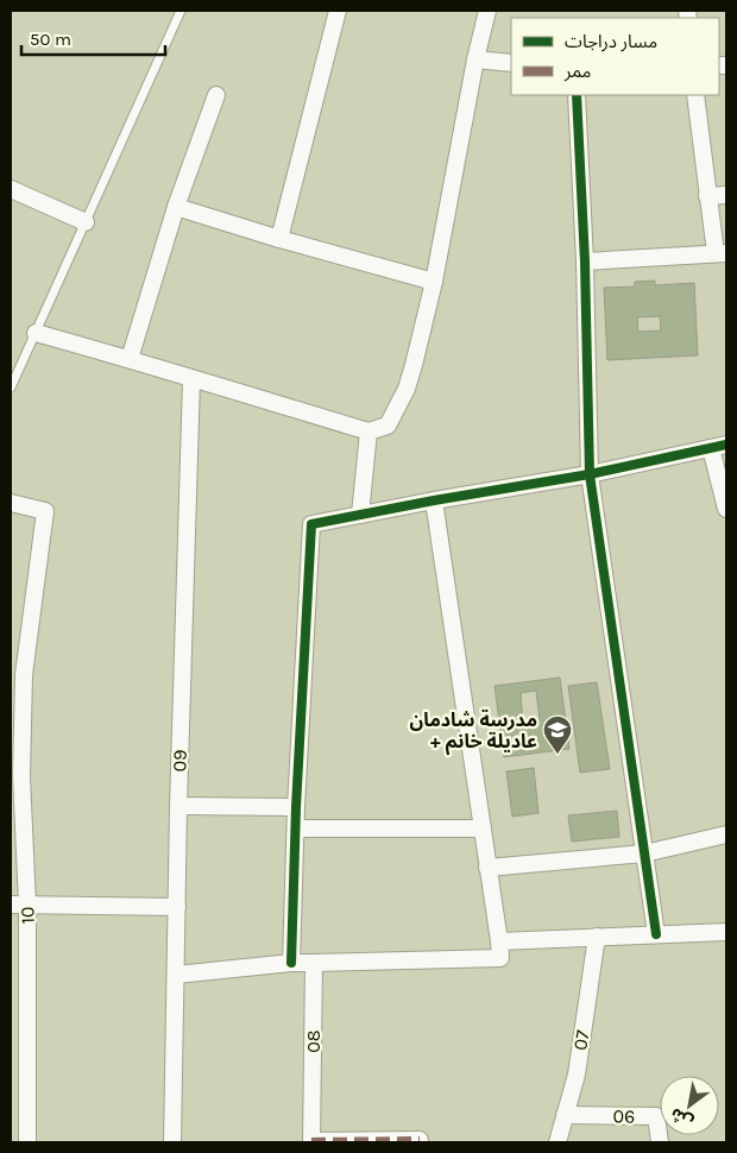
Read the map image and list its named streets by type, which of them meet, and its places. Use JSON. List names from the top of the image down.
{
  "streets": {
    "street": [
      "09",
      "10",
      "07",
      "08",
      "06"
    ]
  },
  "crossings": [
    ["07", "06"]
  ],
  "places": {
    "school or university": ["مدرسة شادمان + عاديلة خانم"]
  },
  "legend": ["مسار دراجات", "ممر"],
  "scale_bar": "50 m",
  "north": "bottom left"
}
